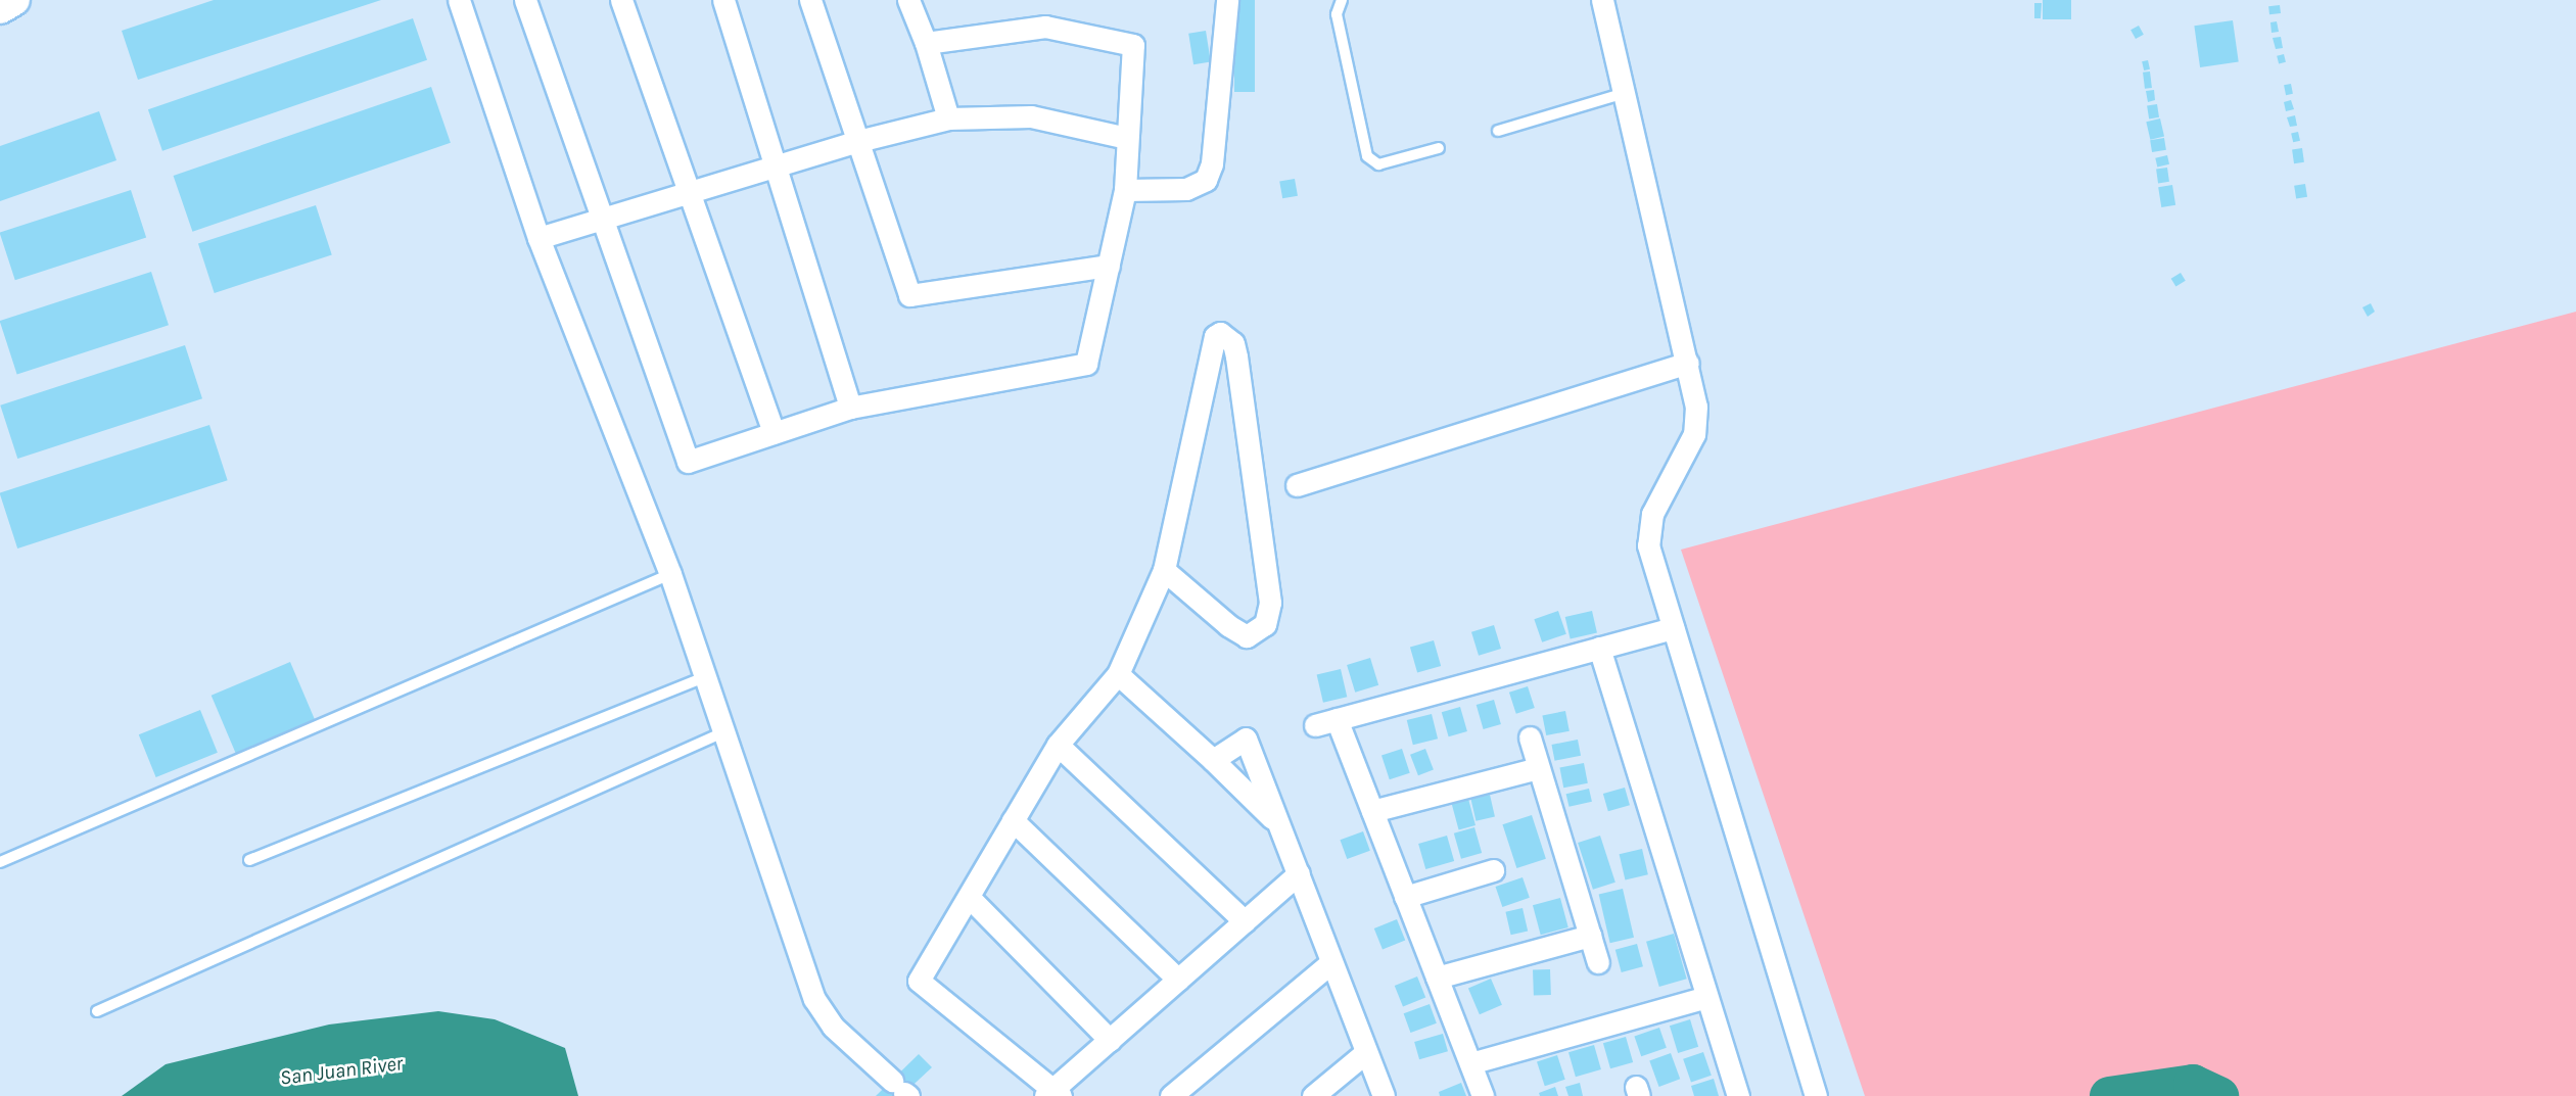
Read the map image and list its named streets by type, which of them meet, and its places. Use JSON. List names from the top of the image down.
{
  "water": ["San Juan River"]
}
